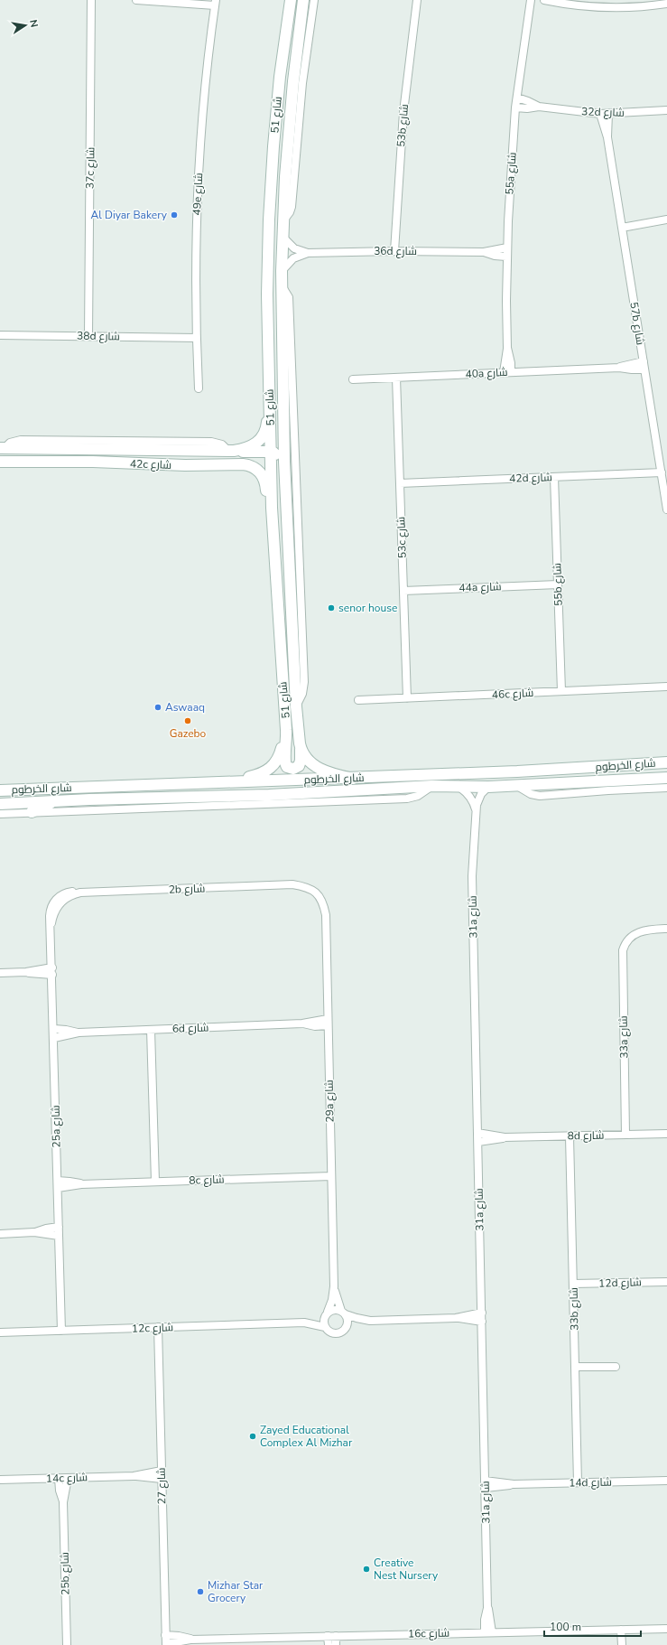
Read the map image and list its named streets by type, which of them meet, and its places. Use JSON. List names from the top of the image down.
{
  "streets": {
    "street": [
      "32d شارع",
      "شارع 51",
      "53b شارع",
      "37c شارع",
      "55a شارع",
      "49e شارع",
      "36d شارع",
      "57b شارع",
      "38d شارع",
      "40a شارع",
      "42c شارع",
      "42d شارع",
      "53c شارع",
      "55b شارع",
      "44a شارع",
      "46c شارع",
      "شارع الخرطوم",
      "2b شارع",
      "31a شارع",
      "6d شارع",
      "33a شارع",
      "29a شارع",
      "25a شارع",
      "8d شارع",
      "8c شارع",
      "12d شارع",
      "33b شارع",
      "12c شارع",
      "14c شارع",
      "14d شارع",
      "شارع 27",
      "25b شارع",
      "16c شارع"
    ]
  },
  "crossings": [
    ["32d شارع", "55a شارع"],
    ["32d شارع", "57b شارع"],
    ["شارع 51", "36d شارع"],
    ["شارع 51", "42c شارع"],
    ["شارع 51", "شارع الخرطوم"],
    ["53b شارع", "36d شارع"],
    ["37c شارع", "38d شارع"],
    ["55a شارع", "36d شارع"],
    ["55a شارع", "40a شارع"],
    ["49e شارع", "38d شارع"],
    ["57b شارع", "40a شارع"],
    ["57b شارع", "42d شارع"],
    ["40a شارع", "53c شارع"],
    ["42d شارع", "53c شارع"],
    ["42d شارع", "55b شارع"],
    ["53c شارع", "44a شارع"],
    ["53c شارع", "46c شارع"],
    ["55b شارع", "44a شارع"],
    ["55b شارع", "46c شارع"],
    ["شارع الخرطوم", "31a شارع"],
    ["2b شارع", "29a شارع"],
    ["2b شارع", "25a شارع"],
    ["31a شارع", "8d شارع"],
    ["31a شارع", "14d شارع"],
    ["31a شارع", "16c شارع"],
    ["6d شارع", "29a شارع"],
    ["6d شارع", "25a شارع"],
    ["33a شارع", "8d شارع"],
    ["29a شارع", "8c شارع"],
    ["29a شارع", "12c شارع"],
    ["25a شارع", "8c شارع"],
    ["25a شارع", "12c شارع"],
    ["8d شارع", "33b شارع"],
    ["12d شارع", "33b شارع"],
    ["33b شارع", "14d شارع"],
    ["12c شارع", "شارع 27"],
    ["14c شارع", "شارع 27"],
    ["14c شارع", "25b شارع"],
    ["شارع 27", "16c شارع"]
  ],
  "places": [
    "Al Diyar Bakery",
    "senor house",
    "Aswaaq",
    "Gazebo",
    "Zayed Educational Complex Al Mizhar",
    "Creative Nest Nursery",
    "Mizhar Star Grocery"
  ],
  "scale_bar": "100 m",
  "north": "right"
}
